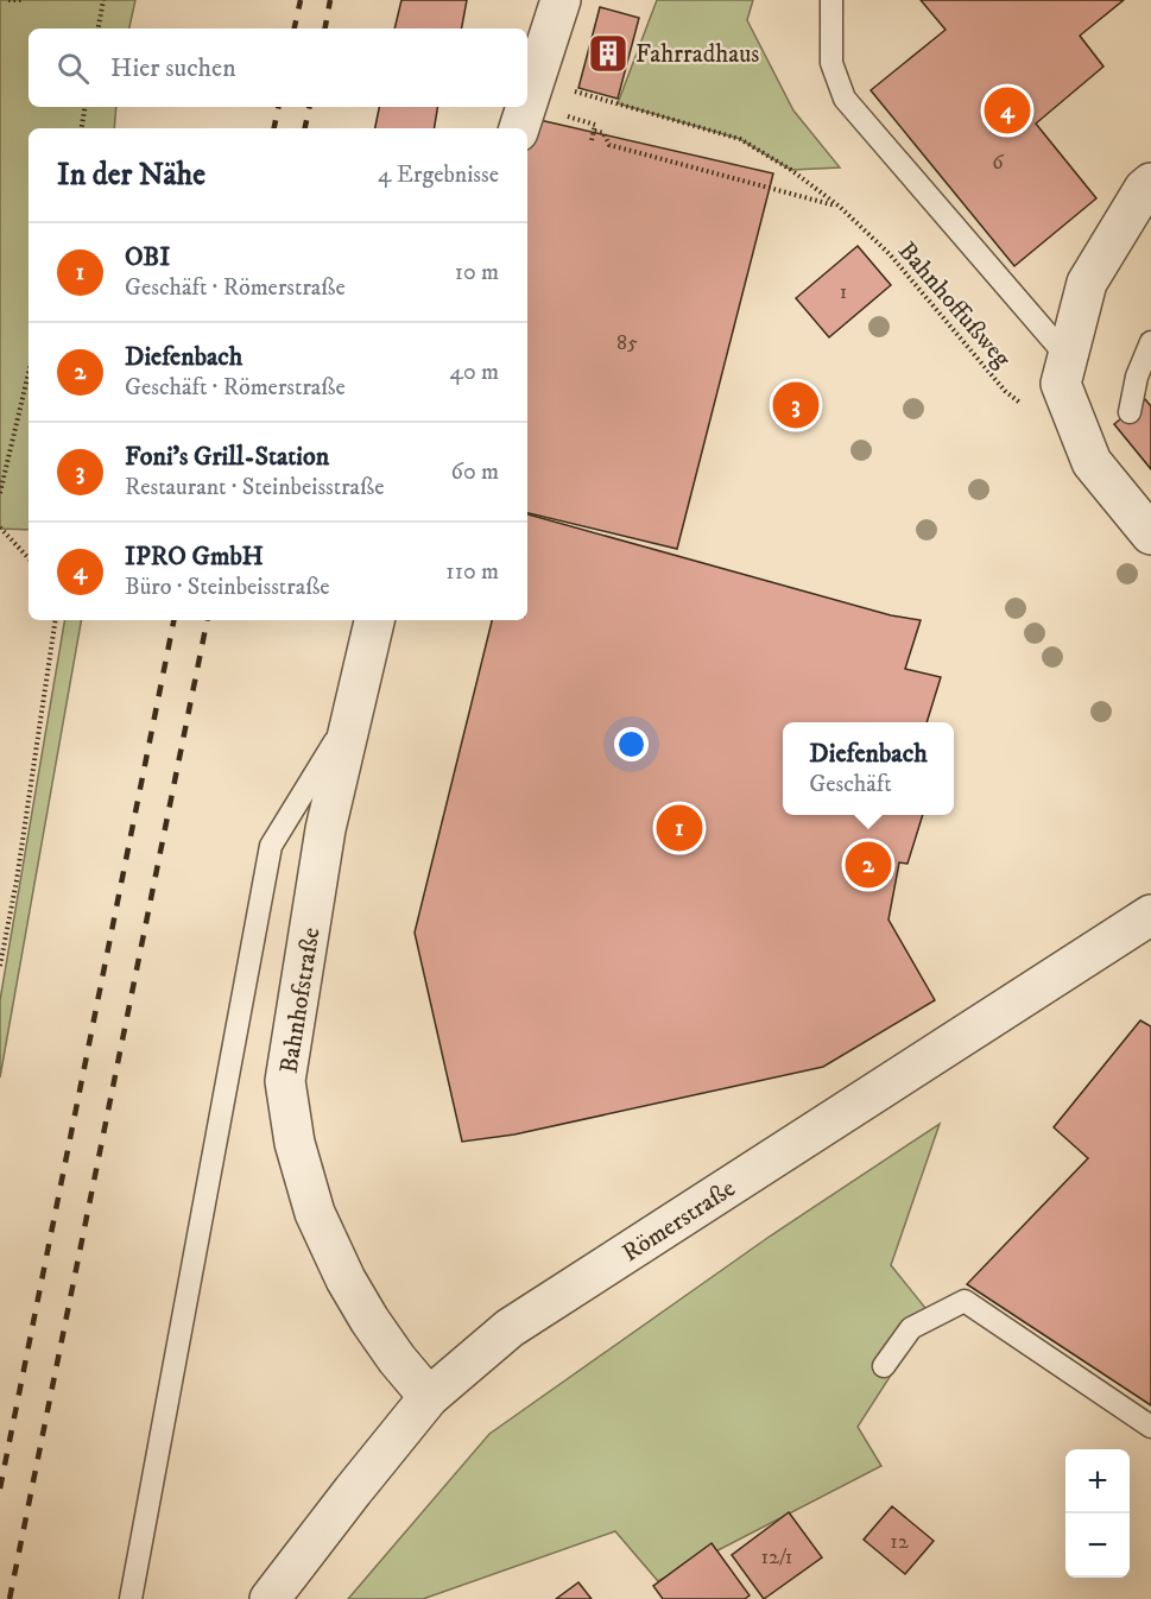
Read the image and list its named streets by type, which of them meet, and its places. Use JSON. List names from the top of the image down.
{
  "streets": {
    "street": ["Bahnhofstraße", "Römerstraße"],
    "path": ["Bahnhoffußweg"]
  },
  "crossings": [
    ["Bahnhofstraße", "Römerstraße"]
  ],
  "places": {
    "building": ["Fahrradhaus"]
  },
  "house_numbers": [
    "6",
    "1",
    "85",
    "12",
    "12/1"
  ],
  "page": {
    "search": "Hier suchen",
    "pins": [
      "4",
      "3",
      "1",
      "2"
    ],
    "heading": ["In der Nähe", "4 Ergebnisse"],
    "list": [
      {
        "mark": "1",
        "name": "OBI",
        "note": "Geschäft · Römerstraße",
        "value": "10 m"
      },
      {
        "mark": "2",
        "name": "Diefenbach",
        "note": "Geschäft · Römerstraße",
        "value": "40 m"
      },
      {
        "mark": "3",
        "name": "Foni's Grill-Station",
        "note": "Restaurant · Steinbeisstraße",
        "value": "60 m"
      },
      {
        "mark": "4",
        "name": "IPRO GmbH",
        "note": "Büro · Steinbeisstraße",
        "value": "110 m"
      }
    ],
    "popup": ["Diefenbach", "Geschäft"],
    "map_buttons": ["+", "−"]
  }
}
